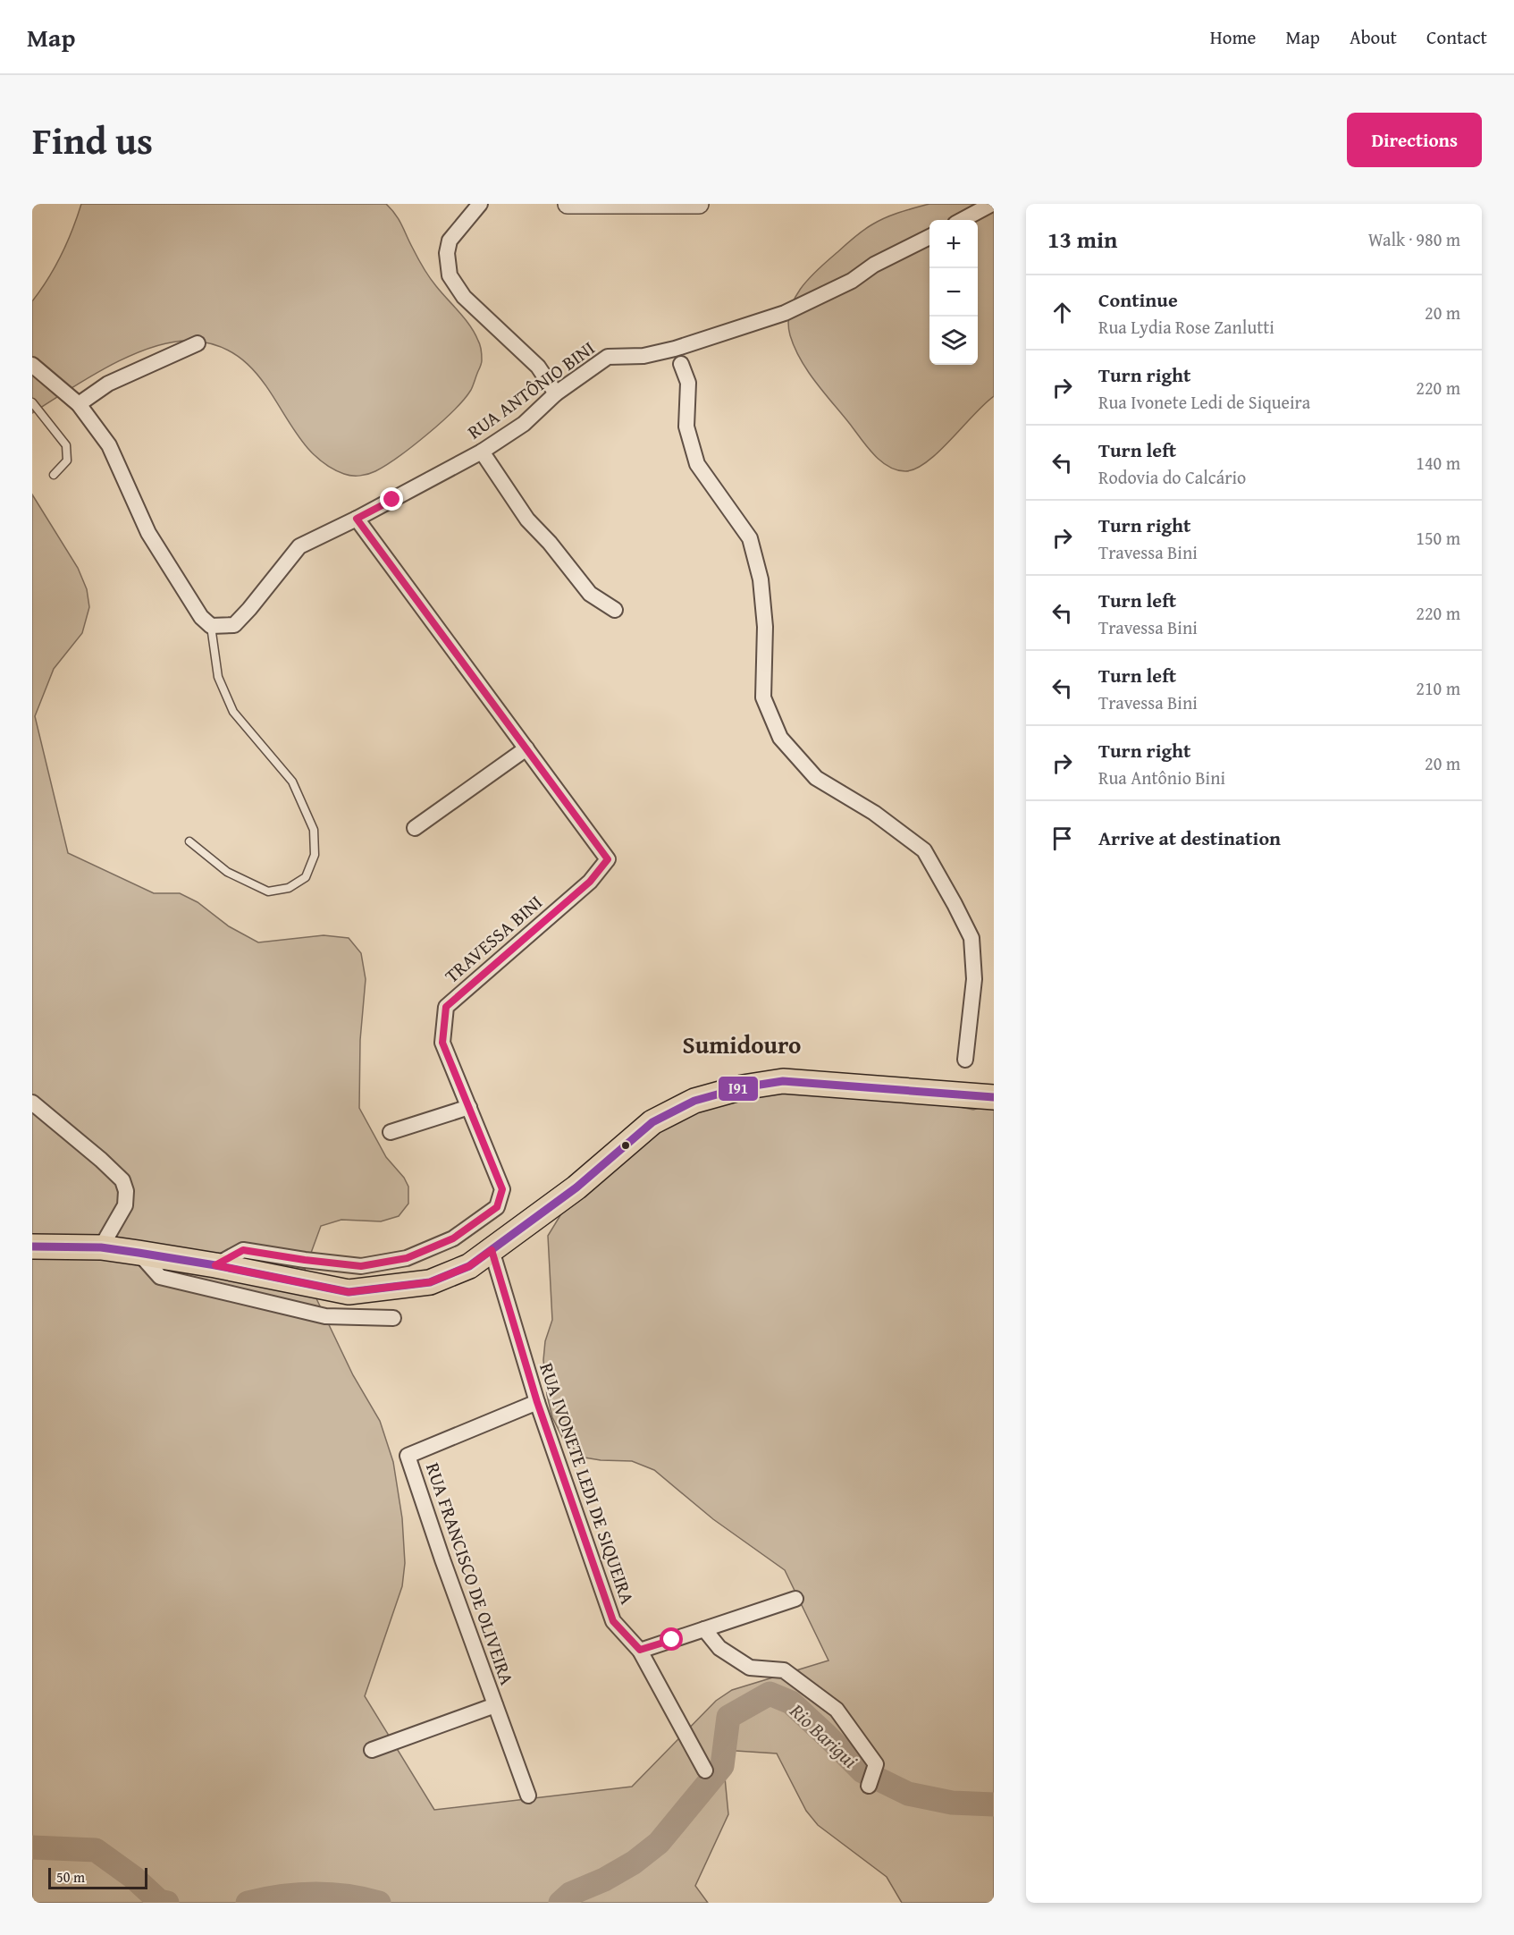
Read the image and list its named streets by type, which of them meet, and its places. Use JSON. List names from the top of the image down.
{
  "streets": {
    "street": [
      "RUA ANTÔNIO BINI",
      "TRAVESSA BINI",
      "RUA IVONETE LEDI DE SIQUEIRA",
      "RUA FRANCISCO DE OLIVEIRA"
    ]
  },
  "crossings": [
    ["RUA ANTÔNIO BINI", "TRAVESSA BINI"],
    ["RUA IVONETE LEDI DE SIQUEIRA", "RUA FRANCISCO DE OLIVEIRA"]
  ],
  "districts": ["Sumidouro"],
  "water": ["Rio Barigui"],
  "lines": ["transit line I91"],
  "scale_bar": "50 m",
  "page": {
    "header": "Map",
    "nav": [
      "Home",
      "Map",
      "About",
      "Contact"
    ],
    "title": "Find us",
    "buttons": "Directions",
    "heading": ["13 min", "Walk · 980 m"],
    "map_buttons": ["+", "−"],
    "list": [
      ["Continue", "Rua Lydia Rose Zanlutti", "20 m"],
      ["Turn right", "Rua Ivonete Ledi de Siqueira", "220 m"],
      ["Turn left", "Rodovia do Calcário", "140 m"],
      ["Turn right", "Travessa Bini", "150 m"],
      ["Turn left", "Travessa Bini", "220 m"],
      ["Turn left", "Travessa Bini", "210 m"],
      ["Turn right", "Rua Antônio Bini", "20 m"],
      "Arrive at destination"
    ],
    "scale": "50 m"
  }
}
